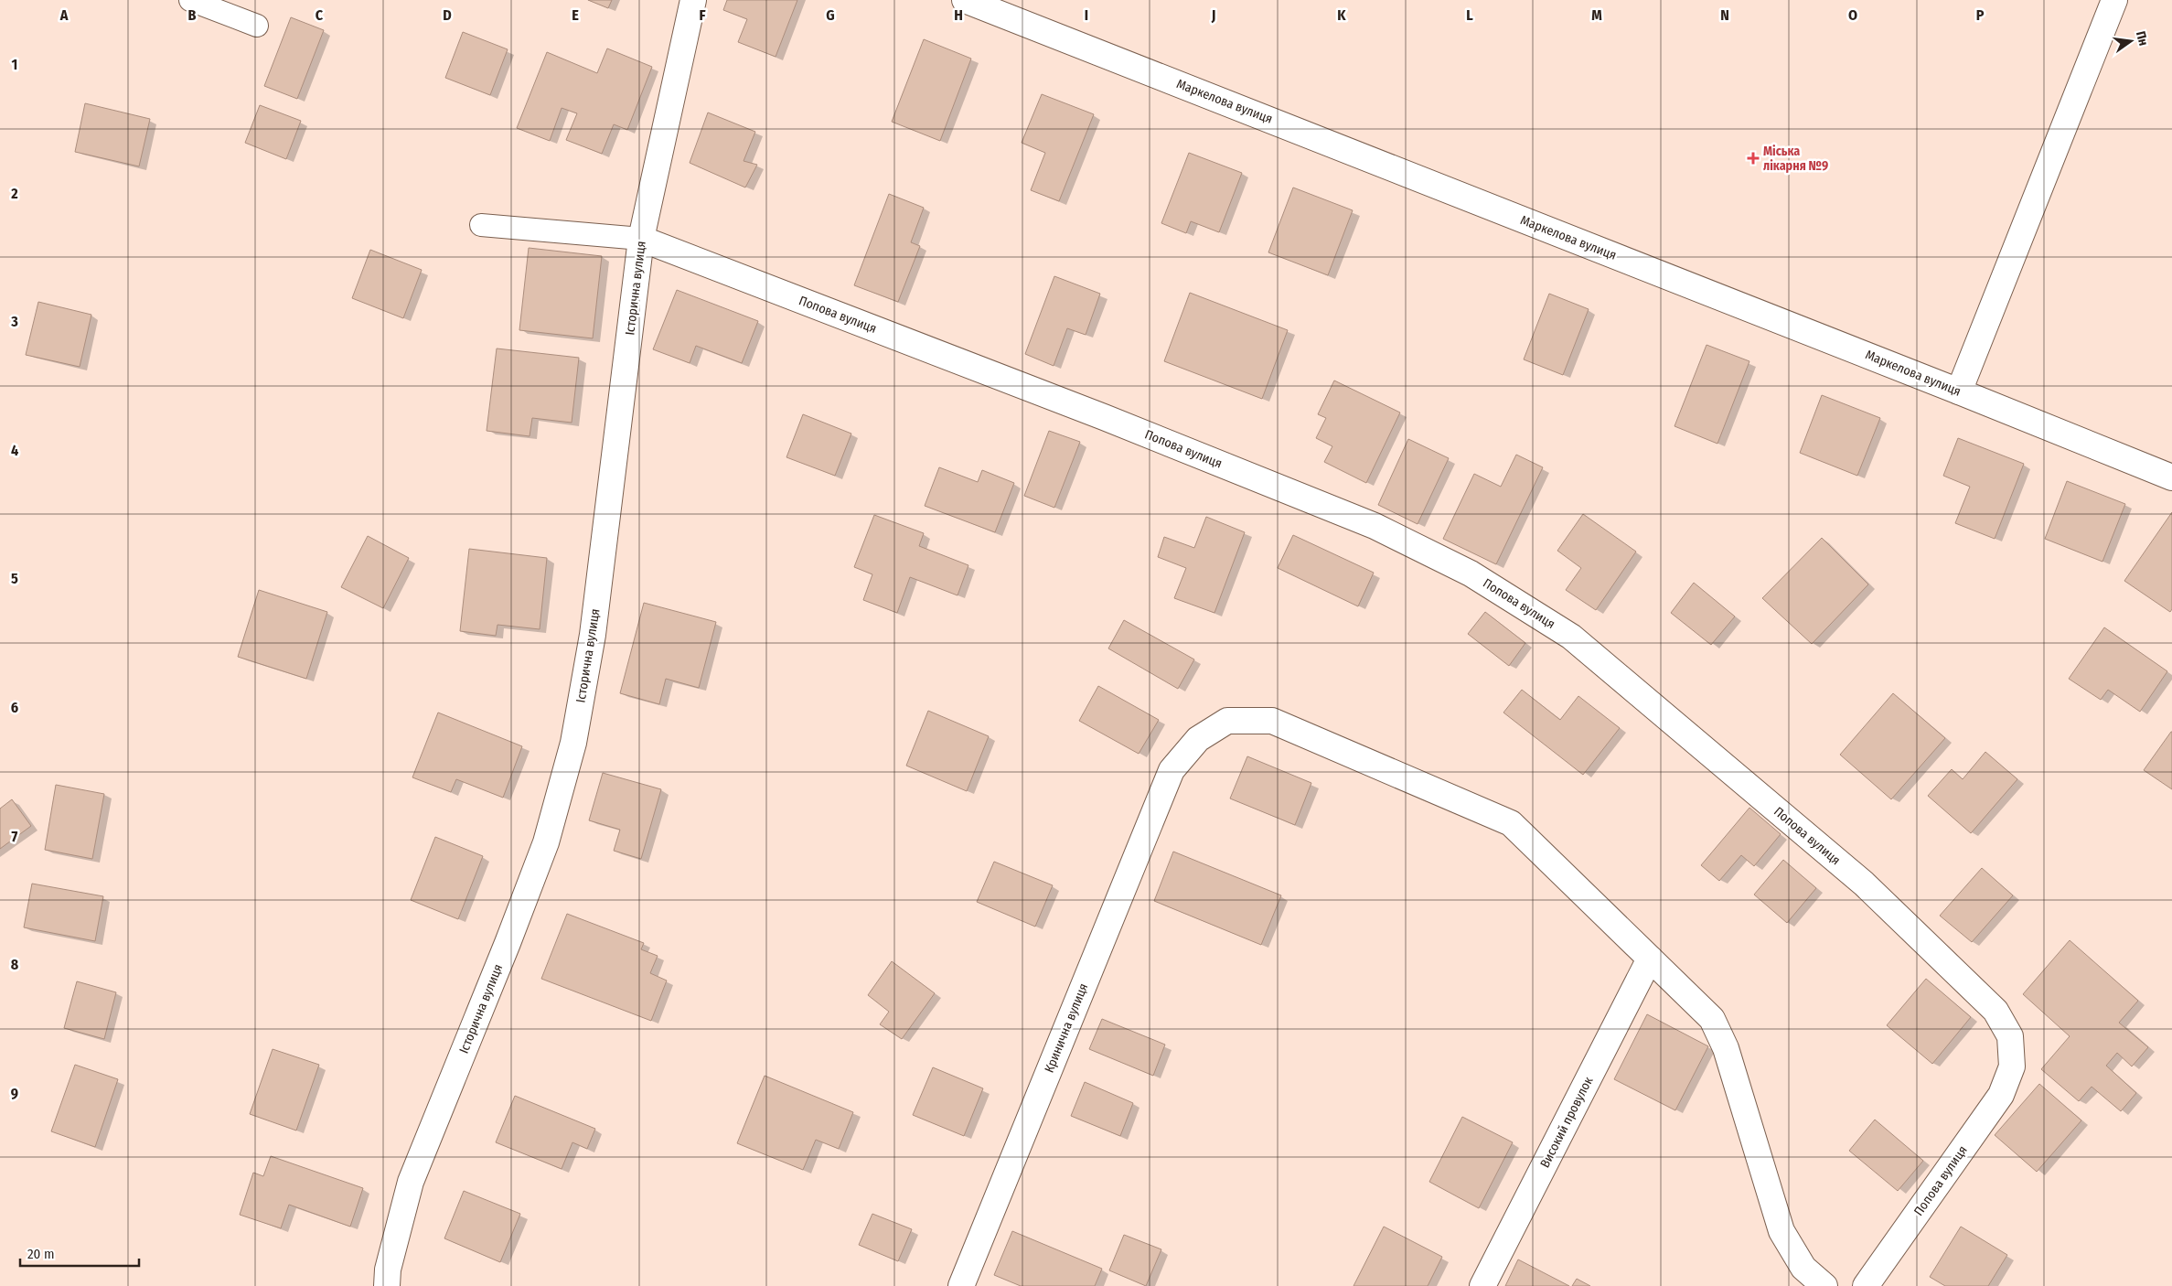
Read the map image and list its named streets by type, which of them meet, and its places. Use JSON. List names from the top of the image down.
{
  "streets": {
    "street": [
      "Маркелова вулиця",
      "Історична вулиця",
      "Попова вулиця",
      "Кринична вулиця",
      "Високий провулок"
    ]
  },
  "crossings": [
    ["Історична вулиця", "Попова вулиця"],
    ["Кринична вулиця", "Високий провулок"]
  ],
  "places": {
    "health": ["Міська лікарня №9"]
  },
  "scale_bar": "20 m",
  "north": "right",
  "grid": {
    "columns": [
      "A",
      "B",
      "C",
      "D",
      "E",
      "F",
      "G",
      "H",
      "I",
      "J",
      "K",
      "L",
      "M",
      "N",
      "O",
      "P"
    ],
    "rows": [
      "1",
      "2",
      "3",
      "4",
      "5",
      "6",
      "7",
      "8",
      "9"
    ]
  }
}
